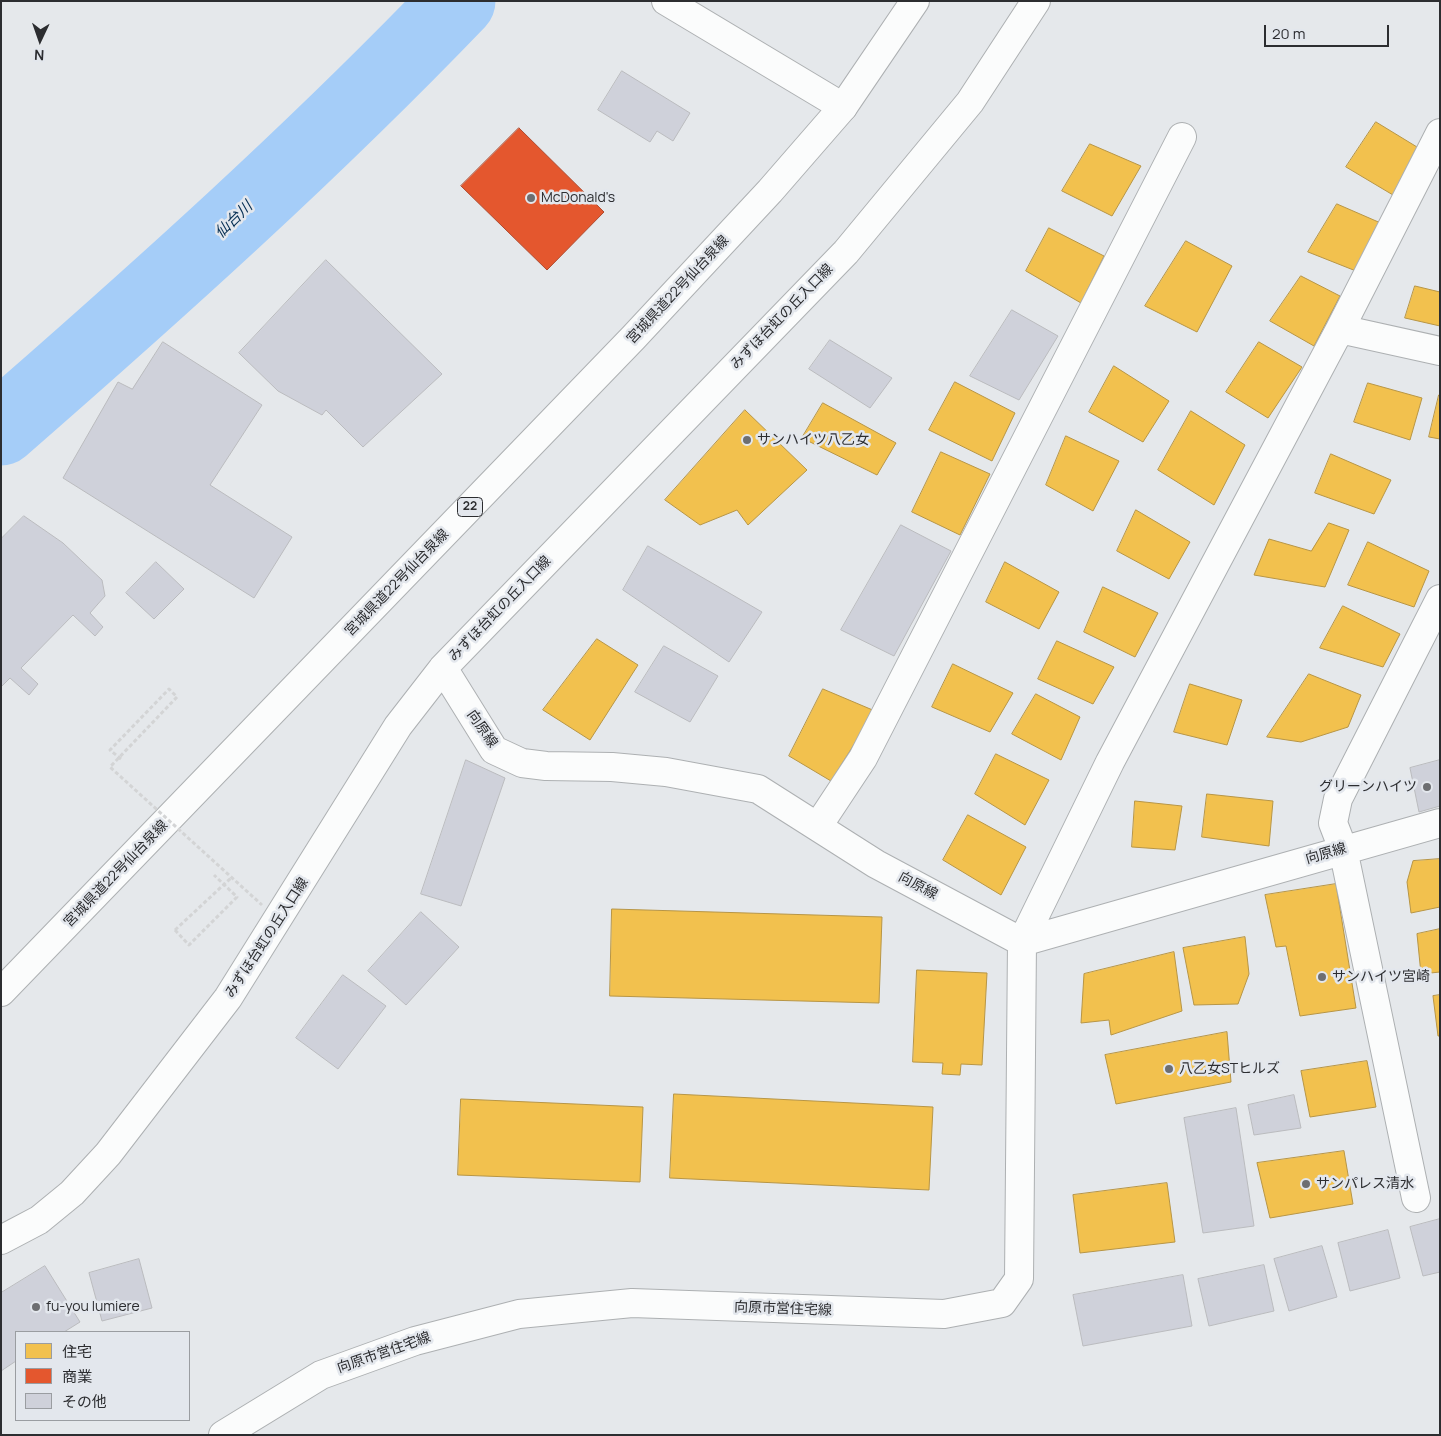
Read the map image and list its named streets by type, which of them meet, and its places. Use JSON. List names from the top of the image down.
{
  "streets": {
    "street": [
      "宮城県道22号仙台泉線",
      "みずほ台虹の丘入口線",
      "22",
      "向原線",
      "向原市営住宅線"
    ]
  },
  "crossings": [
    ["みずほ台虹の丘入口線", "向原線"],
    ["向原線", "向原市営住宅線"]
  ],
  "water": ["仙台川"],
  "places": [
    "McDonald's",
    "サンハイツ八乙女",
    "グリーンハイツ",
    "サンハイツ宮崎",
    "八乙女STヒルズ",
    "サンパレス清水",
    "fu-you lumiere"
  ],
  "legend": ["住宅", "商業", "その他"],
  "scale_bar": "20 m",
  "north": "bottom"
}
